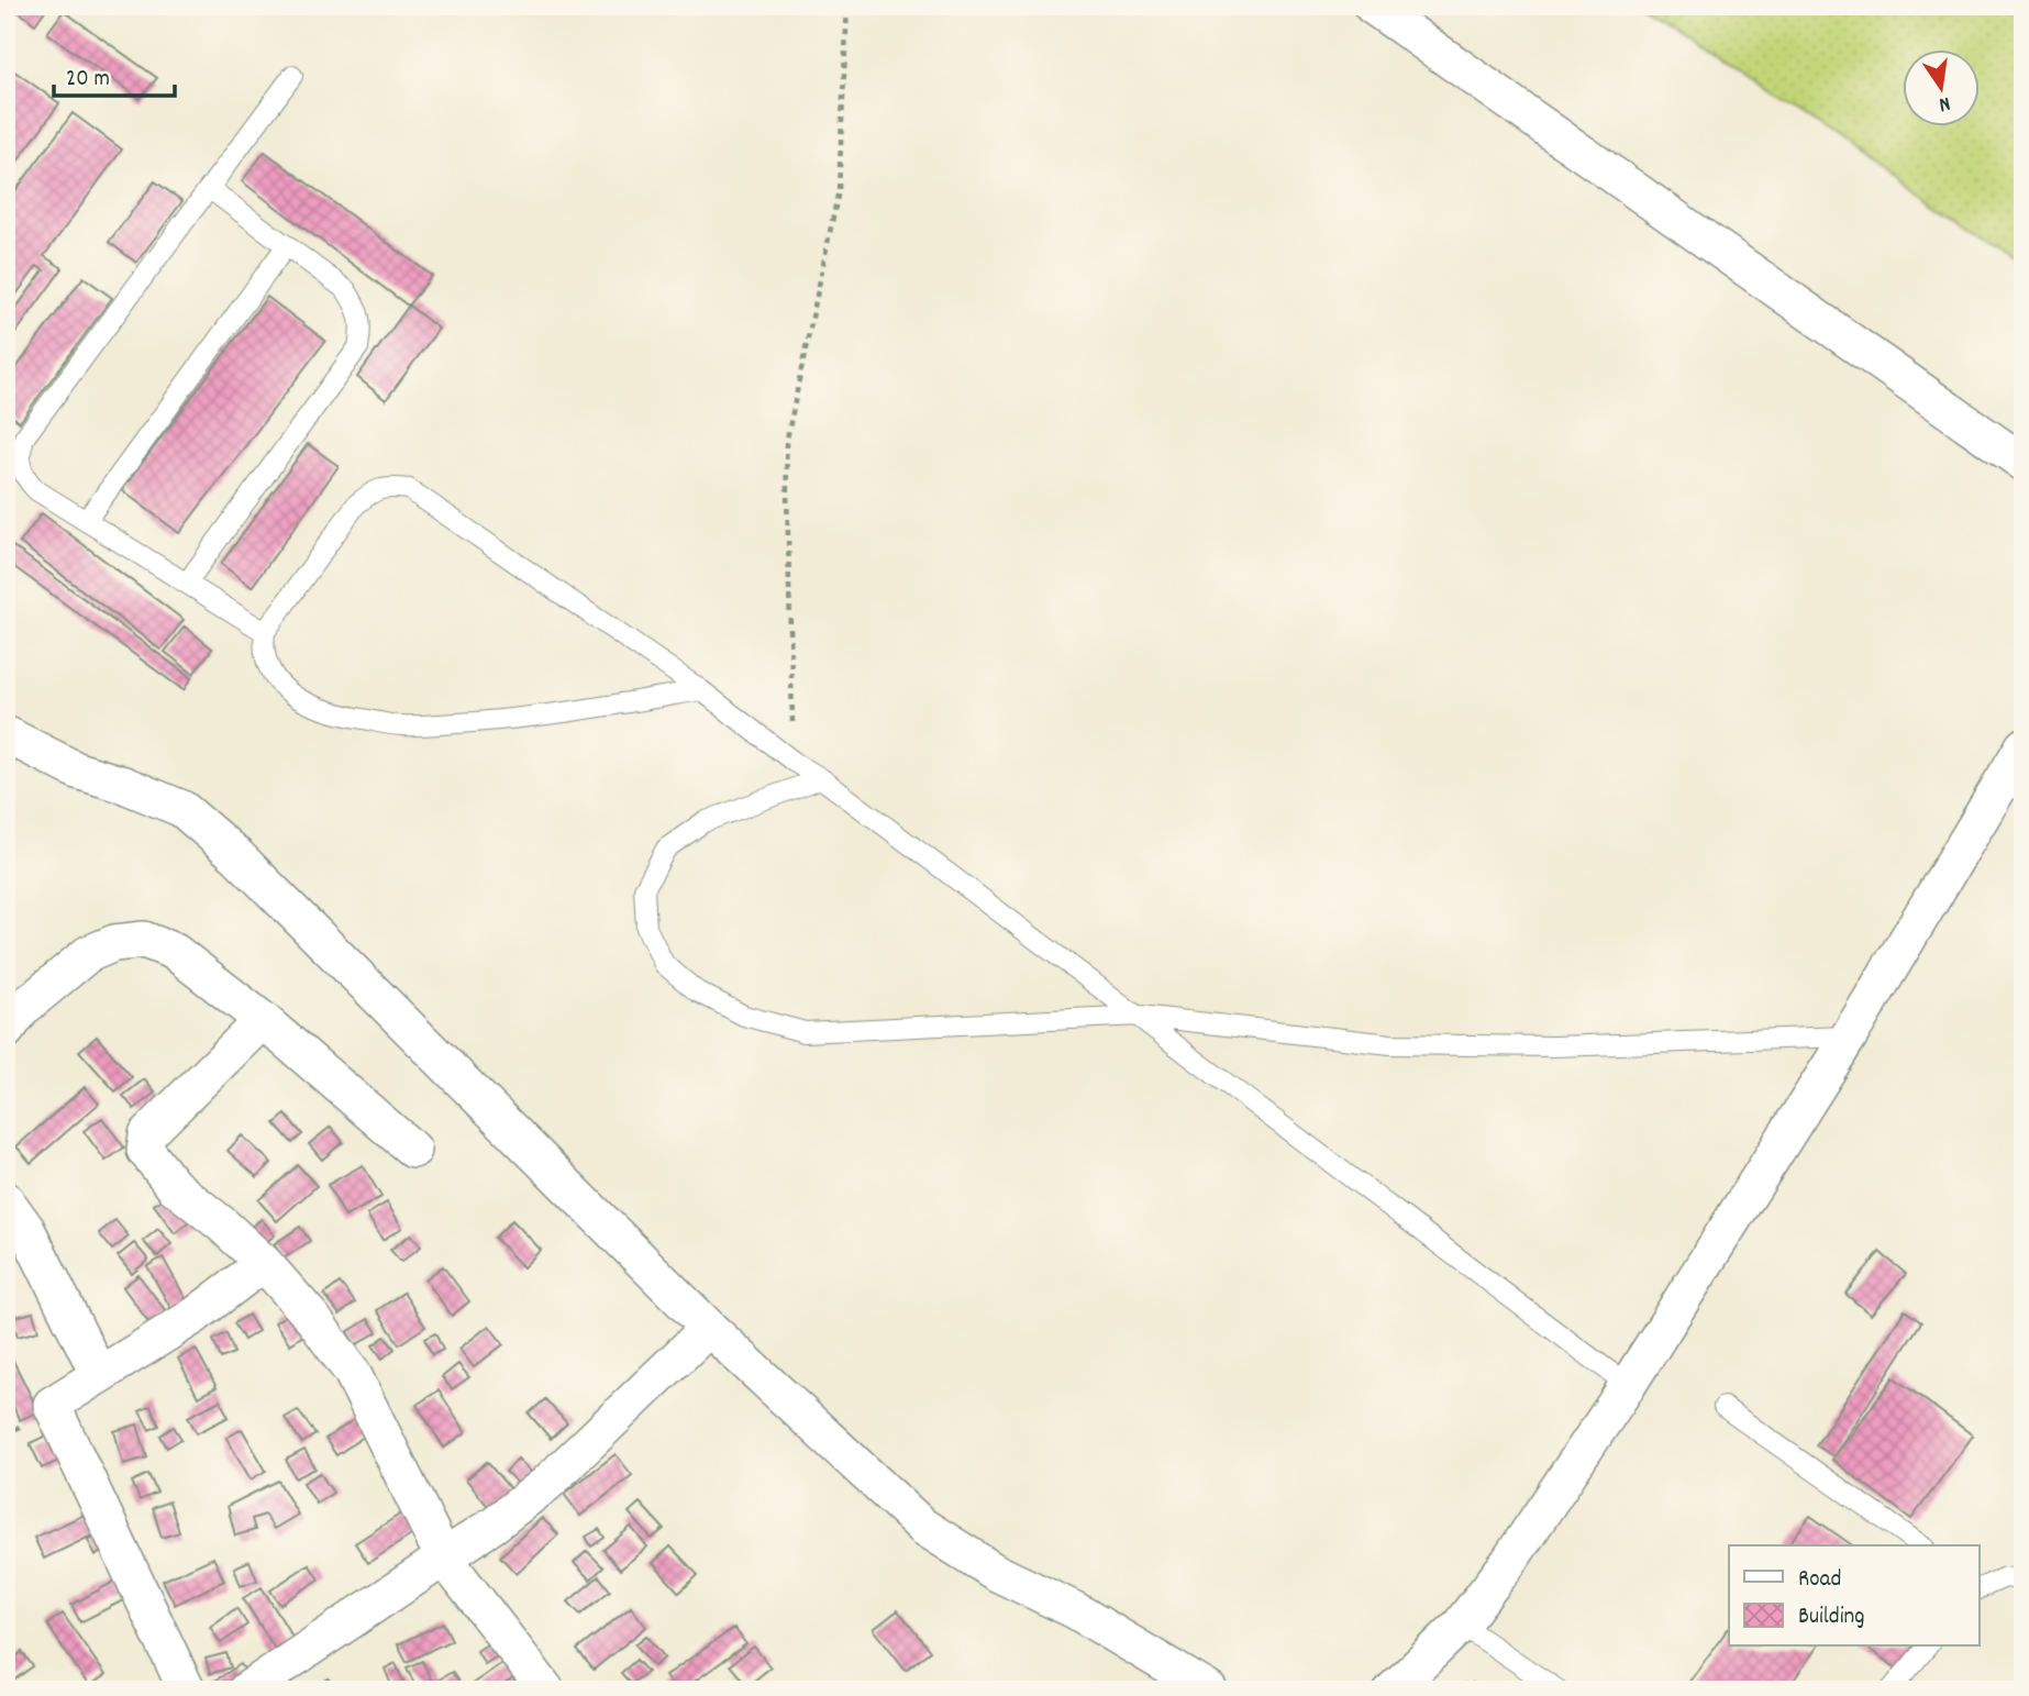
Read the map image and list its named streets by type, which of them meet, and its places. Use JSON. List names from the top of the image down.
{
  "legend": ["Road", "Building"],
  "scale_bar": "20 m",
  "north": "bottom"
}
